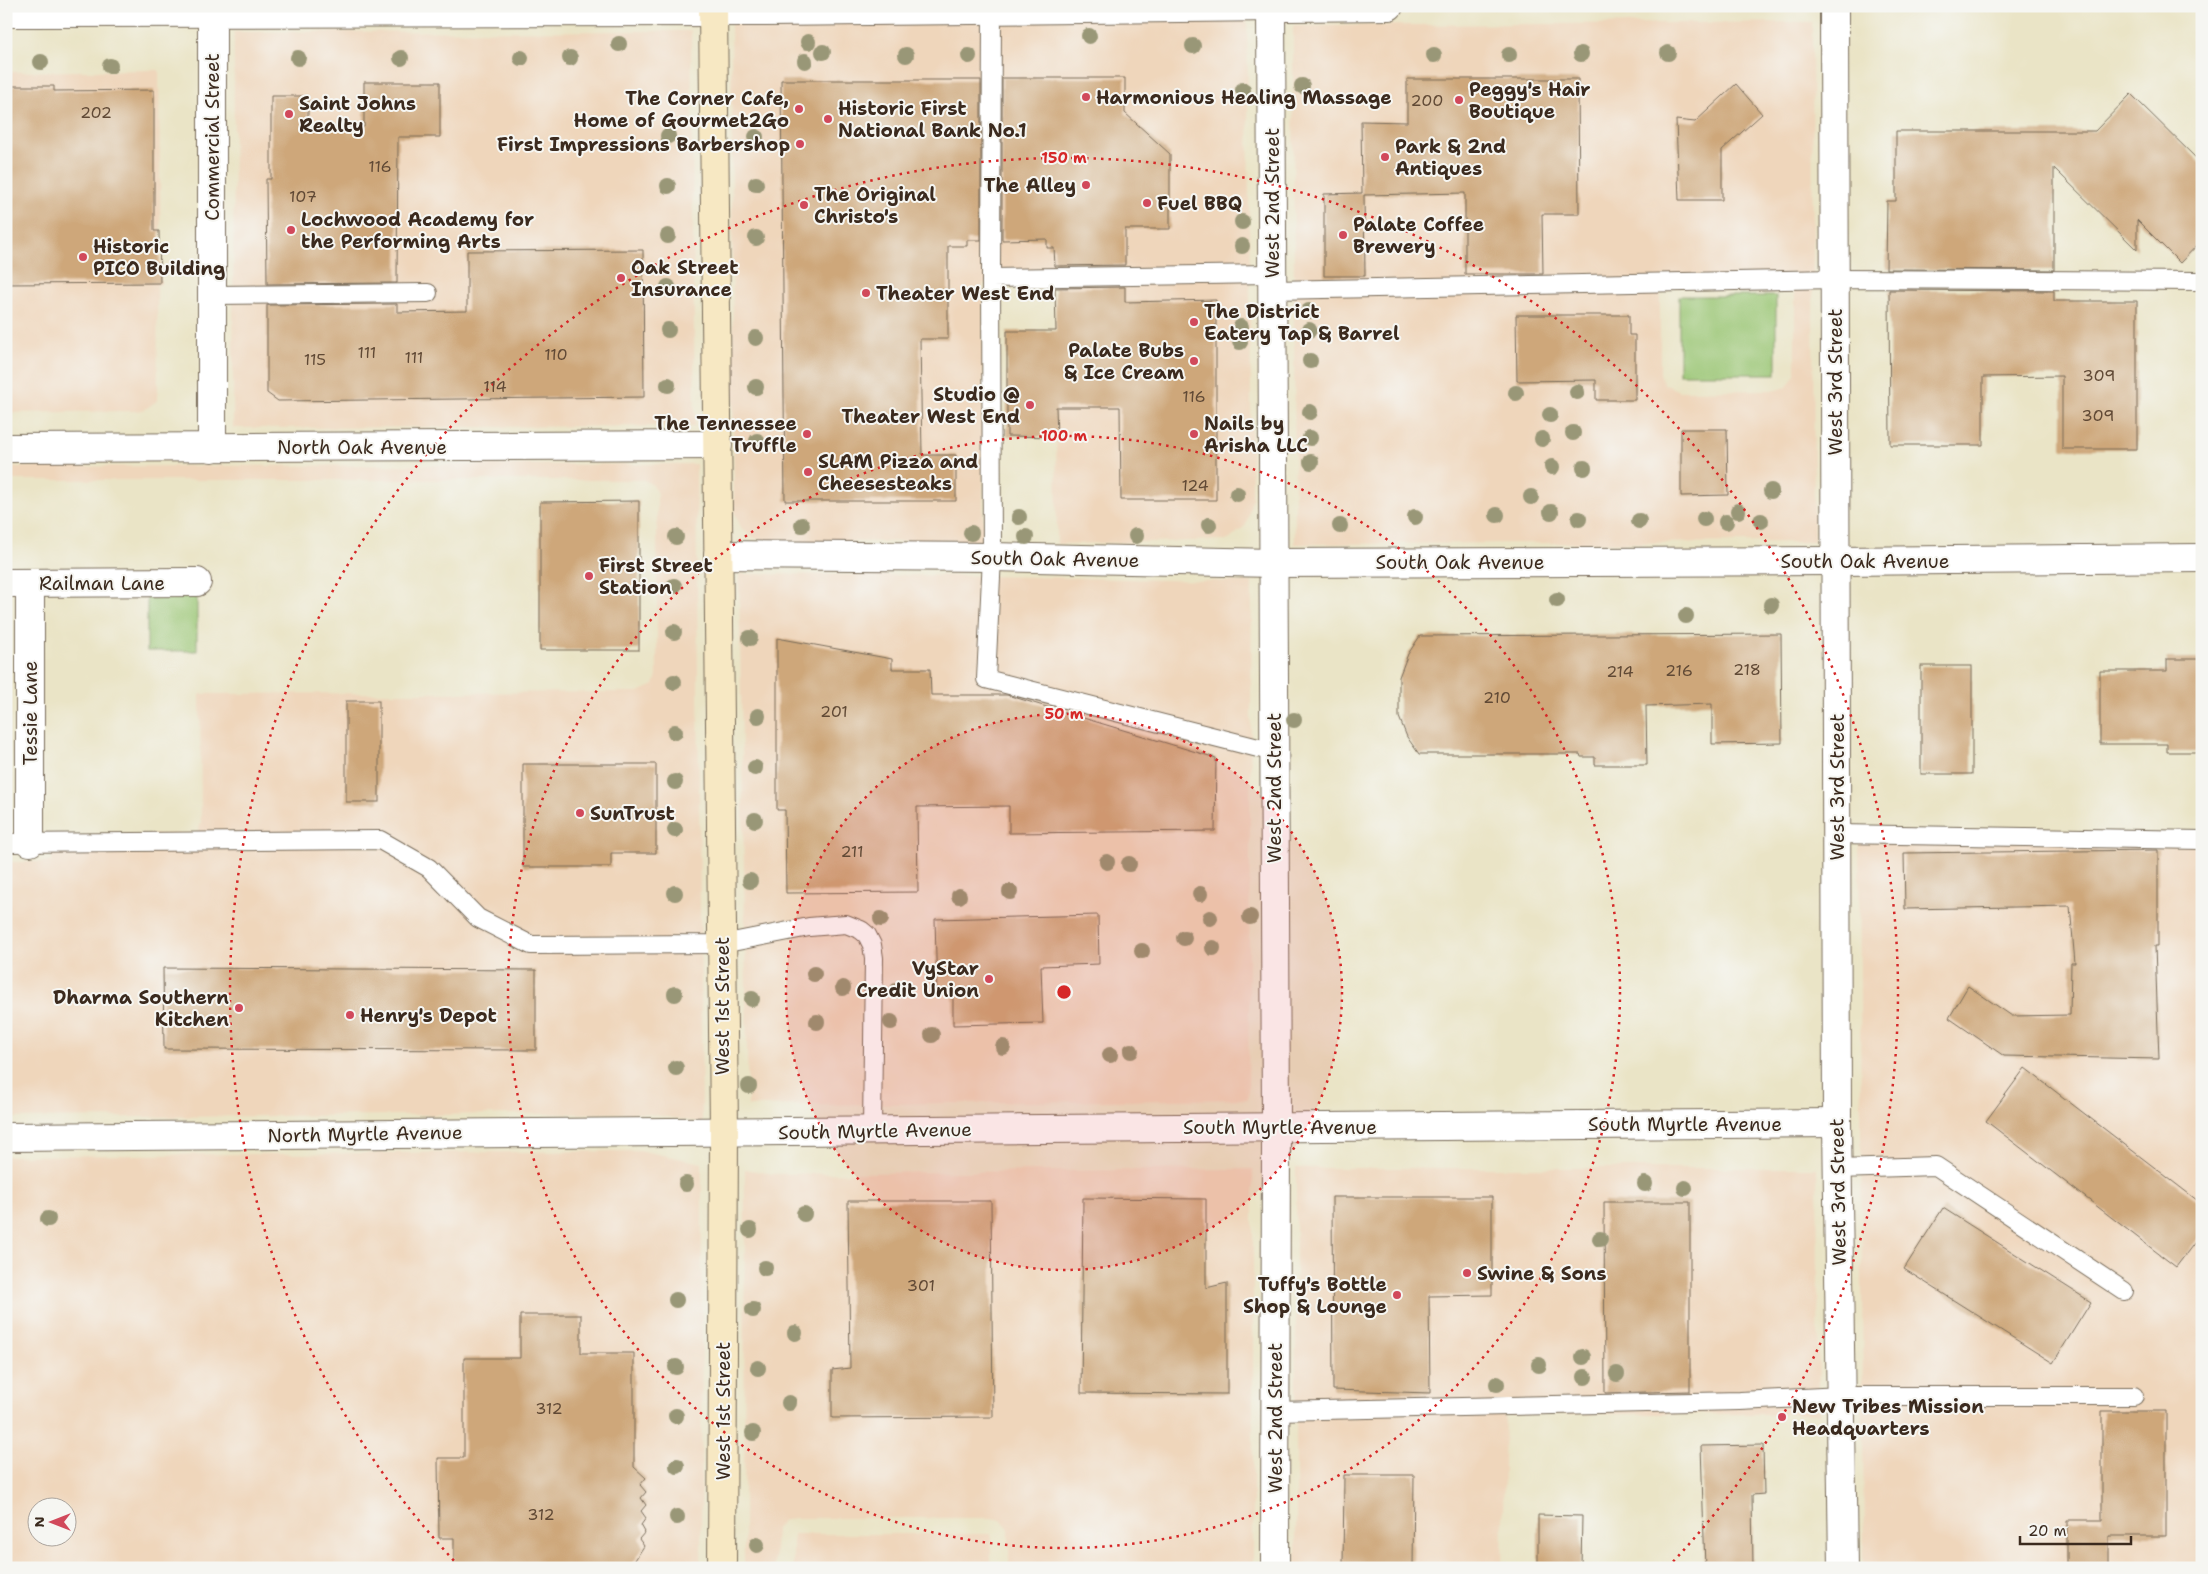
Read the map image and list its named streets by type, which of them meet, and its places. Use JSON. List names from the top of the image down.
{
  "streets": {
    "main road": ["West 1st Street"],
    "street": [
      "Commercial Street",
      "West 2nd Street",
      "West 3rd Street",
      "North Oak Avenue",
      "South Oak Avenue",
      "Railman Lane",
      "Tessie Lane",
      "South Myrtle Avenue",
      "North Myrtle Avenue"
    ]
  },
  "crossings": [
    ["Commercial Street", "North Oak Avenue"],
    ["West 2nd Street", "South Oak Avenue"],
    ["West 2nd Street", "South Myrtle Avenue"],
    ["West 3rd Street", "South Oak Avenue"],
    ["West 3rd Street", "South Myrtle Avenue"],
    ["North Oak Avenue", "West 1st Street"],
    ["South Oak Avenue", "West 1st Street"],
    ["Railman Lane", "Tessie Lane"],
    ["West 1st Street", "South Myrtle Avenue"],
    ["West 1st Street", "North Myrtle Avenue"],
    ["South Myrtle Avenue", "North Myrtle Avenue"]
  ],
  "places": [
    "Harmonious Healing Massage",
    "Peggy's Hair Boutique",
    "The Corner Cafe, Home of Gourmet2Go",
    "Saint Johns Realty",
    "Historic First National Bank No.1",
    "First Impressions Barbershop",
    "Park & 2nd Antiques",
    "The Alley",
    "Fuel BBQ",
    "The Original Christo's",
    "Lochwood Academy for the Performing Arts",
    "Palate Coffee Brewery",
    "Historic PICO Building",
    "Oak Street Insurance",
    "Theater West End",
    "The District Eatery Tap & Barrel",
    "Palate Bubs & Ice Cream",
    "Studio @ Theater West End",
    "The Tennessee Truffle",
    "Nails by Arisha LLC",
    "SLAM Pizza and Cheesesteaks",
    "First Street Station",
    "SunTrust",
    "VyStar Credit Union",
    "Dharma Southern Kitchen",
    "Henry's Depot",
    "Swine & Sons",
    "Tuffy's Bottle Shop & Lounge",
    "New Tribes Mission Headquarters"
  ],
  "house_numbers": [
    "200",
    "202",
    "116",
    "107",
    "111",
    "110",
    "111",
    "115",
    "309",
    "114",
    "116",
    "309",
    "124",
    "218",
    "216",
    "214",
    "210",
    "201",
    "211",
    "301",
    "312",
    "312"
  ],
  "scale_bar": "20 m",
  "north": "left",
  "rings": ["150 m", "100 m", "50 m"]
}
